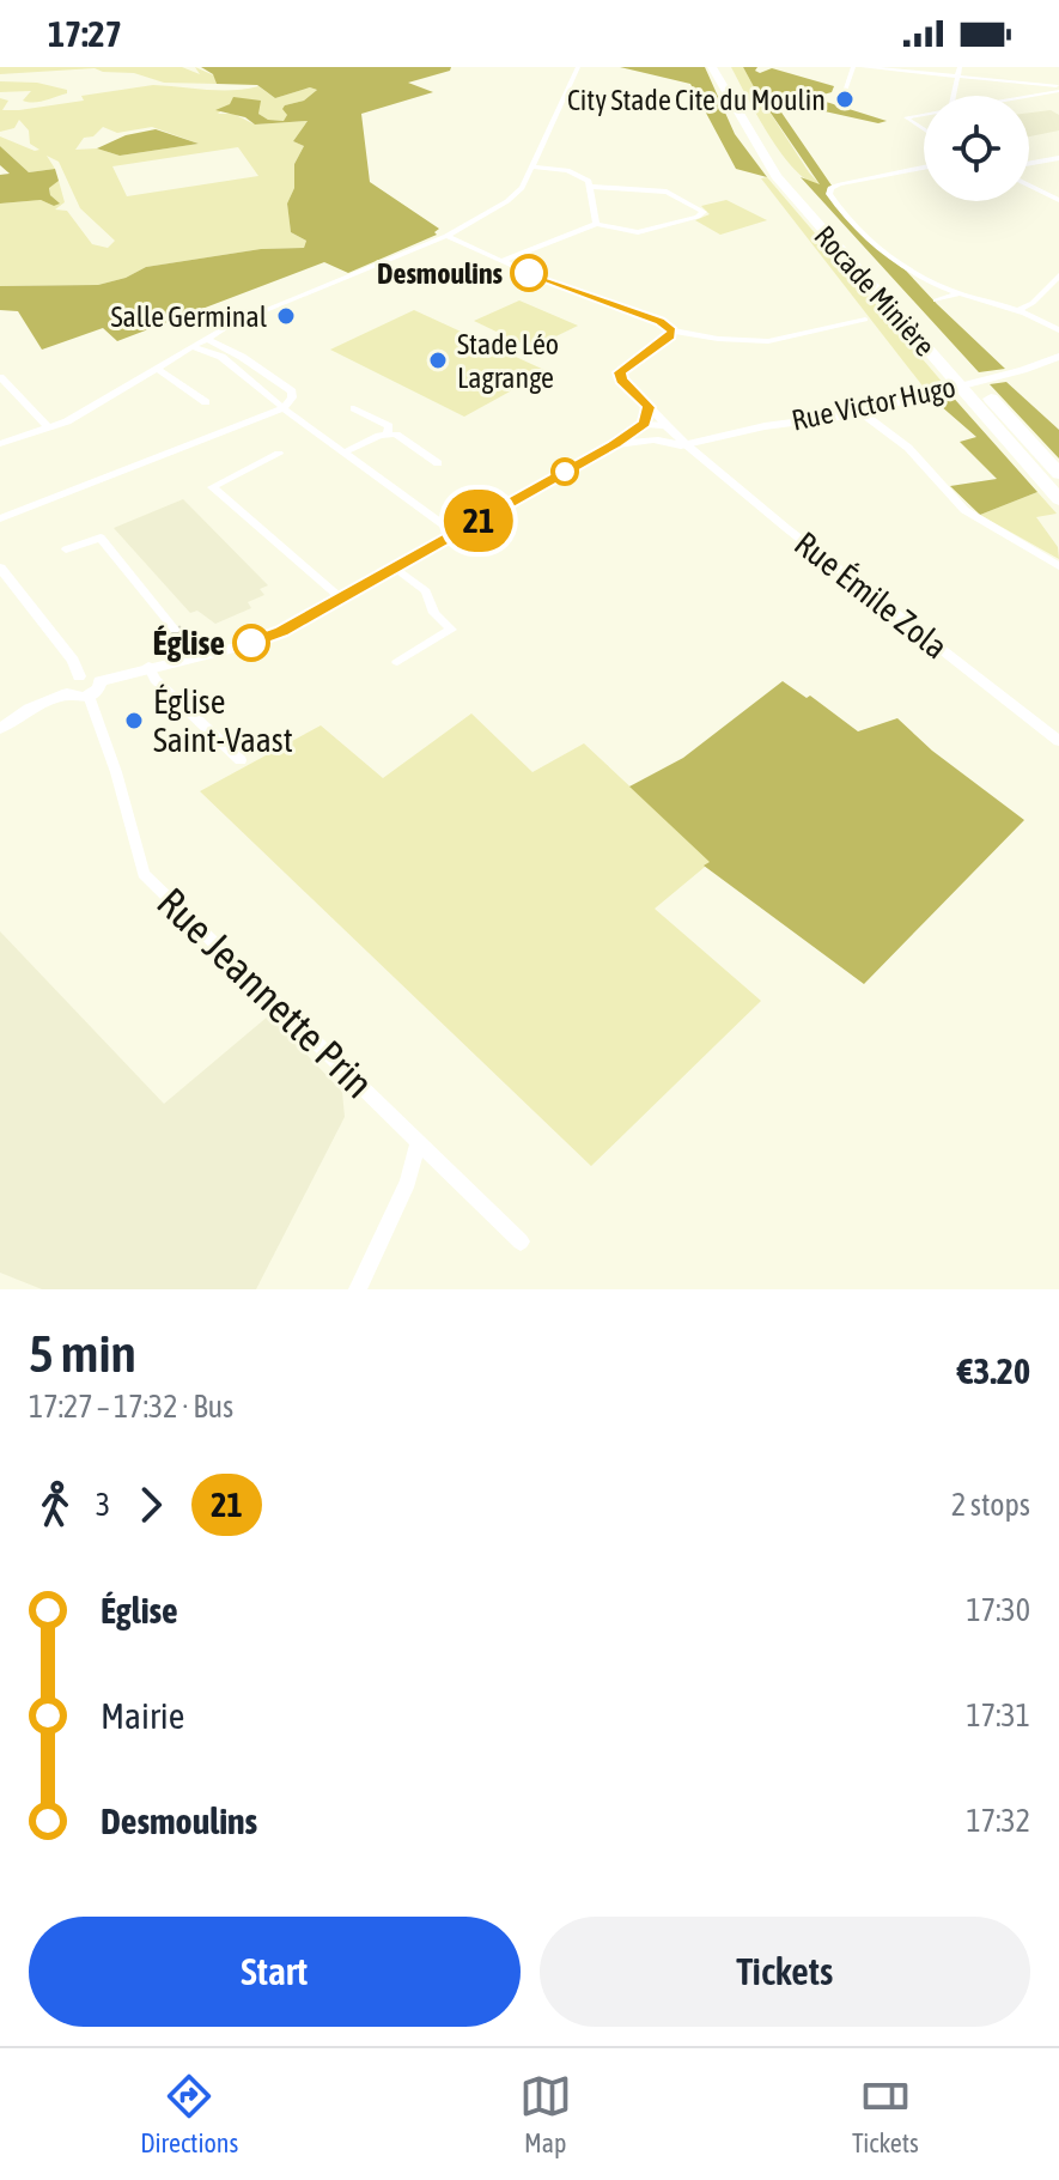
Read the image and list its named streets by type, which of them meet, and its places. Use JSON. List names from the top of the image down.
{
  "streets": {
    "highway": ["Rocade Minière"],
    "street": ["Rue Victor Hugo", "Rue Émile Zola", "Rue Jeannette Prin"]
  },
  "crossings": [
    ["Rue Victor Hugo", "Rue Émile Zola"]
  ],
  "places": [
    "City Stade Cite du Moulin",
    "Desmoulins",
    "Salle Germinal",
    "Stade Léo Lagrange",
    "Église",
    "Église Saint-Vaast"
  ],
  "lines": ["bus line 21"],
  "page": {
    "status": "17:27",
    "on_map": "21",
    "heading": ["5 min", "17:27 – 17:32 · Bus", "€3.20"],
    "legs": ["3", "21", "2 stops"],
    "list": [
      {
        "name": "Église",
        "value": "17:30"
      },
      {
        "name": "Mairie",
        "value": "17:31"
      },
      {
        "name": "Desmoulins",
        "value": "17:32"
      }
    ],
    "buttons": ["Start", "Tickets"],
    "tabs": ["Directions", "Map", "Tickets"]
  }
}
